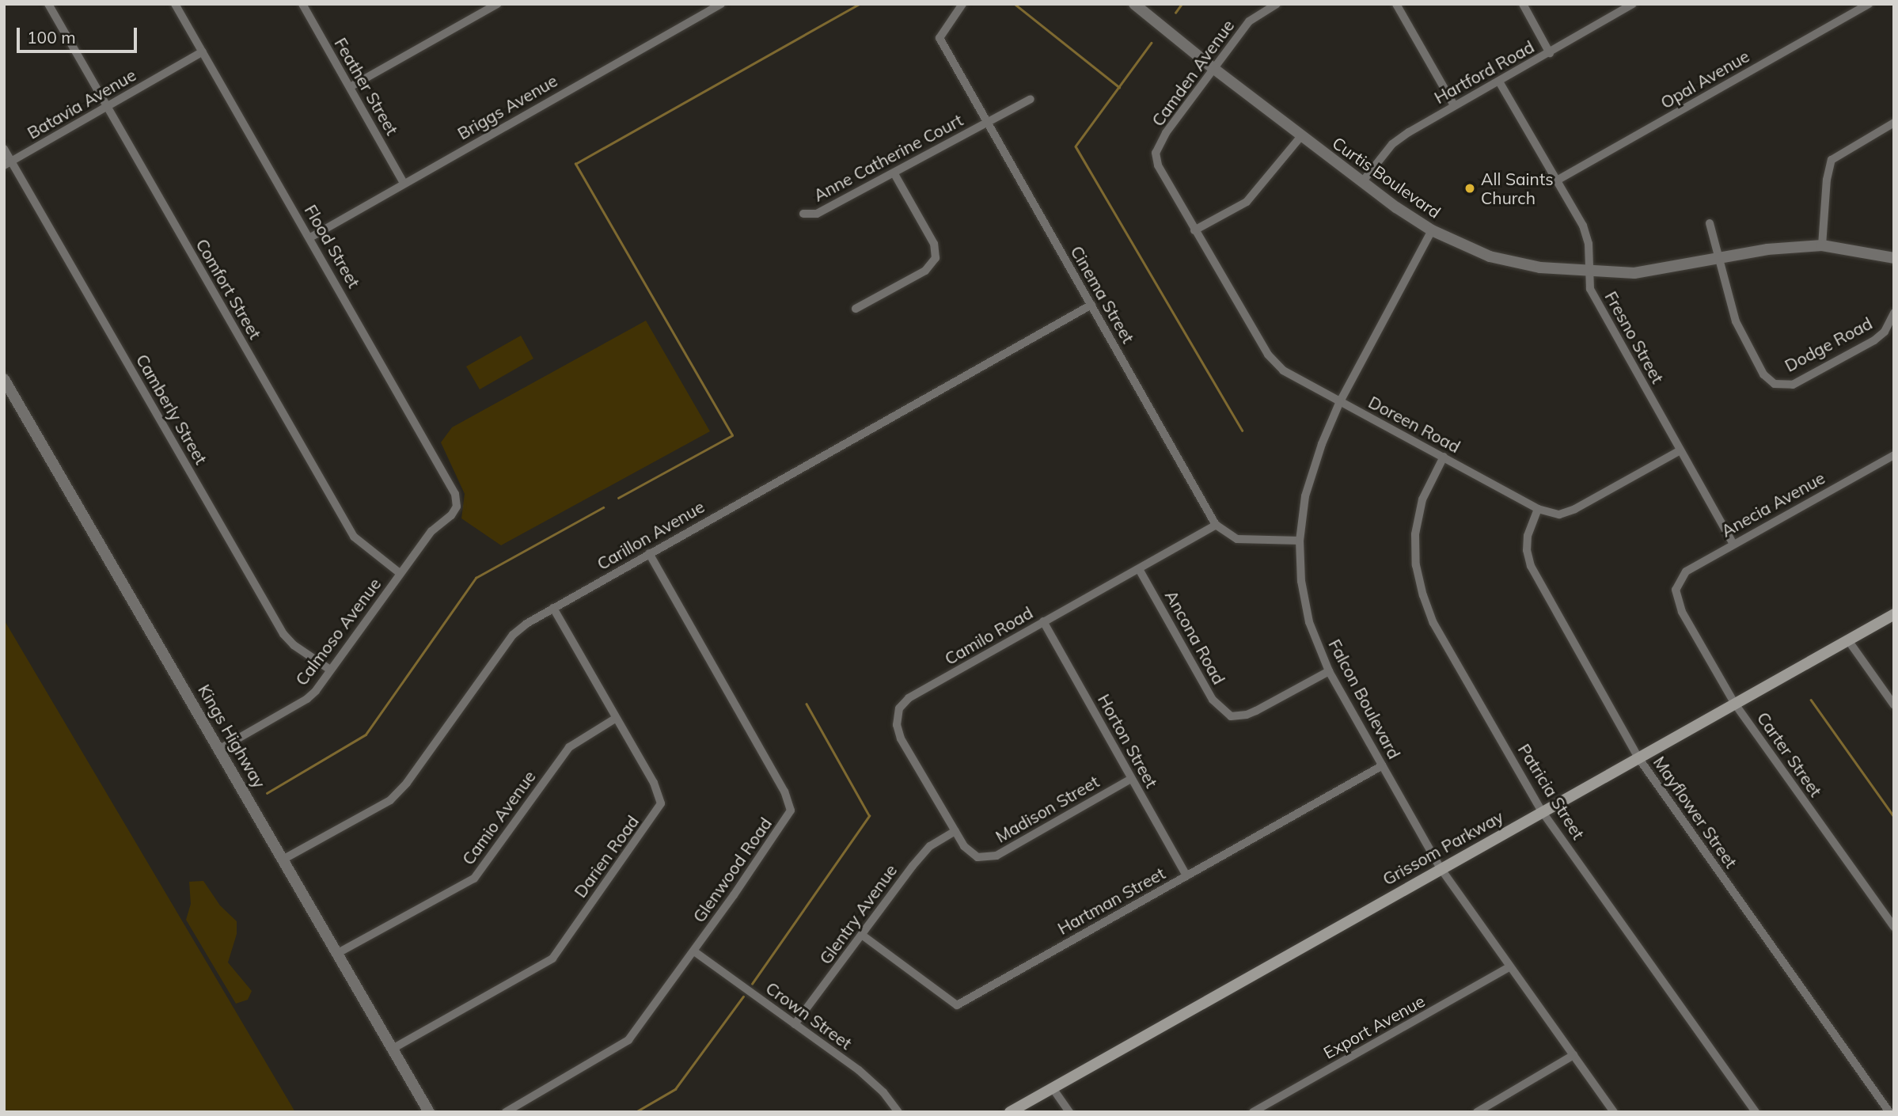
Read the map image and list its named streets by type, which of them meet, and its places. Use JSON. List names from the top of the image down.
{
  "streets": {
    "main road": ["Grissom Parkway"],
    "street": [
      "Hartford Road",
      "Camden Avenue",
      "Opal Avenue",
      "Feather Street",
      "Batavia Avenue",
      "Briggs Avenue",
      "Anne Catherine Court",
      "Curtis Boulevard",
      "Flood Street",
      "Comfort Street",
      "Cinema Street",
      "Fresno Street",
      "Dodge Road",
      "Camberly Street",
      "Doreen Road",
      "Anecia Avenue",
      "Carillon Avenue",
      "Calmoso Avenue",
      "Camilo Road",
      "Ancona Road",
      "Falcon Boulevard",
      "Kings Highway",
      "Horton Street",
      "Carter Street",
      "Patricia Street",
      "Madison Street",
      "Mayflower Street",
      "Camio Avenue",
      "Darien Road",
      "Glenwood Road",
      "Hartman Street",
      "Glentry Avenue",
      "Crown Street",
      "Export Avenue"
    ]
  },
  "crossings": [
    ["Hartford Road", "Curtis Boulevard"],
    ["Hartford Road", "Fresno Street"],
    ["Camden Avenue", "Curtis Boulevard"],
    ["Camden Avenue", "Doreen Road"],
    ["Opal Avenue", "Fresno Street"],
    ["Feather Street", "Briggs Avenue"],
    ["Batavia Avenue", "Flood Street"],
    ["Batavia Avenue", "Comfort Street"],
    ["Batavia Avenue", "Camberly Street"],
    ["Briggs Avenue", "Flood Street"],
    ["Anne Catherine Court", "Cinema Street"],
    ["Curtis Boulevard", "Fresno Street"],
    ["Curtis Boulevard", "Dodge Road"],
    ["Curtis Boulevard", "Falcon Boulevard"],
    ["Flood Street", "Calmoso Avenue"],
    ["Comfort Street", "Calmoso Avenue"],
    ["Cinema Street", "Carillon Avenue"],
    ["Cinema Street", "Camilo Road"],
    ["Cinema Street", "Falcon Boulevard"],
    ["Fresno Street", "Doreen Road"],
    ["Fresno Street", "Anecia Avenue"],
    ["Camberly Street", "Calmoso Avenue"],
    ["Doreen Road", "Falcon Boulevard"],
    ["Doreen Road", "Patricia Street"],
    ["Doreen Road", "Mayflower Street"],
    ["Anecia Avenue", "Carter Street"],
    ["Carillon Avenue", "Kings Highway"],
    ["Carillon Avenue", "Darien Road"],
    ["Carillon Avenue", "Glenwood Road"],
    ["Calmoso Avenue", "Kings Highway"],
    ["Camilo Road", "Ancona Road"],
    ["Camilo Road", "Horton Street"],
    ["Camilo Road", "Madison Street"],
    ["Camilo Road", "Glentry Avenue"],
    ["Ancona Road", "Falcon Boulevard"],
    ["Falcon Boulevard", "Grissom Parkway"],
    ["Falcon Boulevard", "Hartman Street"],
    ["Falcon Boulevard", "Export Avenue"],
    ["Kings Highway", "Camio Avenue"],
    ["Kings Highway", "Darien Road"],
    ["Horton Street", "Madison Street"],
    ["Horton Street", "Hartman Street"],
    ["Carter Street", "Grissom Parkway"],
    ["Patricia Street", "Grissom Parkway"],
    ["Madison Street", "Glentry Avenue"],
    ["Mayflower Street", "Grissom Parkway"],
    ["Camio Avenue", "Darien Road"],
    ["Glenwood Road", "Crown Street"],
    ["Hartman Street", "Glentry Avenue"],
    ["Glentry Avenue", "Crown Street"]
  ],
  "places": ["All Saints Church"],
  "scale_bar": "100 m"
}
